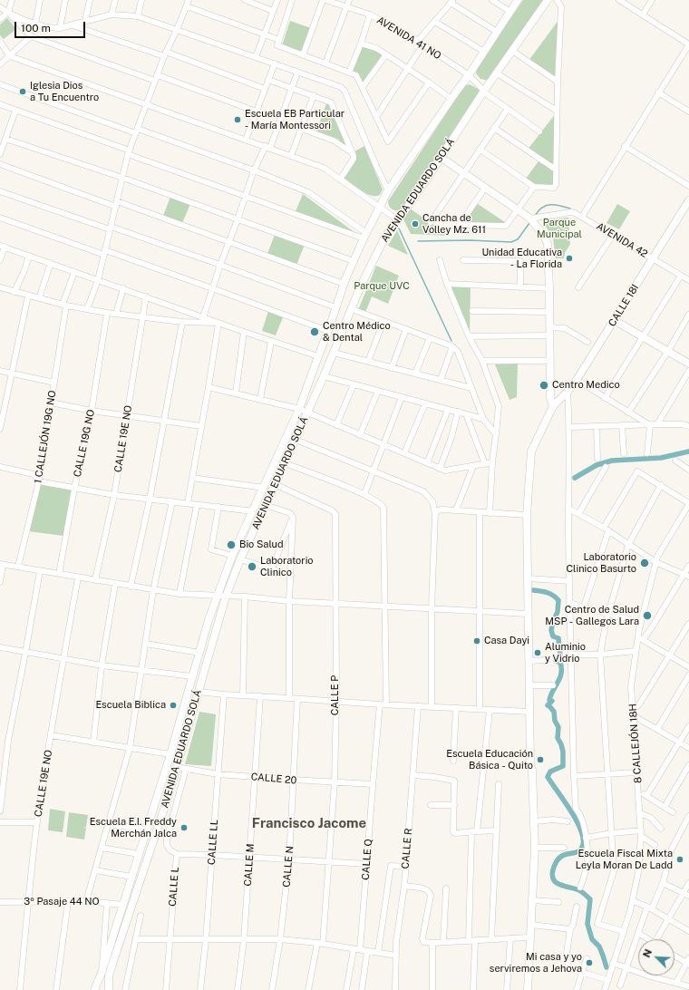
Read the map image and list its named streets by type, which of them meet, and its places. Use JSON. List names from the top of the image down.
{
  "streets": {
    "main road": ["AVENIDA EDUARDO SOLÁ", "CALLE 18I"],
    "street": [
      "AVENIDA 41 NO",
      "AVENIDA 42",
      "1 CALLEJÓN 19G NO",
      "CALLE 19E NO",
      "CALLE 19G NO",
      "CALLE P",
      "8 CALLEJÓN 18H",
      "CALLE 20",
      "CALLE LL",
      "CALLE R",
      "CALLE Q",
      "CALLE M",
      "CALLE N",
      "CALLE L",
      "3º Pasaje 44 NO"
    ]
  },
  "crossings": [
    ["AVENIDA 41 NO", "AVENIDA EDUARDO SOLÁ"],
    ["AVENIDA EDUARDO SOLÁ", "CALLE P"],
    ["AVENIDA EDUARDO SOLÁ", "CALLE 20"],
    ["AVENIDA EDUARDO SOLÁ", "3º Pasaje 44 NO"],
    ["AVENIDA 42", "CALLE 18I"],
    ["CALLE 19E NO", "3º Pasaje 44 NO"],
    ["CALLE P", "CALLE 20"],
    ["CALLE 20", "CALLE LL"],
    ["CALLE 20", "CALLE Q"],
    ["CALLE 20", "CALLE M"],
    ["CALLE 20", "CALLE N"],
    ["CALLE 20", "CALLE L"]
  ],
  "districts": ["Francisco Jacome"],
  "parks": ["Parque Municipal", "Parque UVC"],
  "places": [
    "Iglesia Dios a Tu Encuentro",
    "Escuela EB Particular - María Montessori",
    "Cancha de Volley Mz. 611",
    "Unidad Educativa - La Florida",
    "Centro Médico & Dental",
    "Centro Medico",
    "Bio Salud",
    "Laboratorio Clinico Basurto",
    "Laboratorio Clinico",
    "Centro de Salud MSP - Gallegos Lara",
    "Casa Dayi",
    "Aluminio y Vidrio",
    "Escuela Biblica",
    "Escuela Educación Básica - Quito",
    "Escuela E.I. Freddy Merchán Jalca",
    "Escuela Fiscal Mixta Leyla Moran De Ladd",
    "Mi casa y yo serviremos a Jehova"
  ],
  "scale_bar": "100 m",
  "north": "top left"
}
